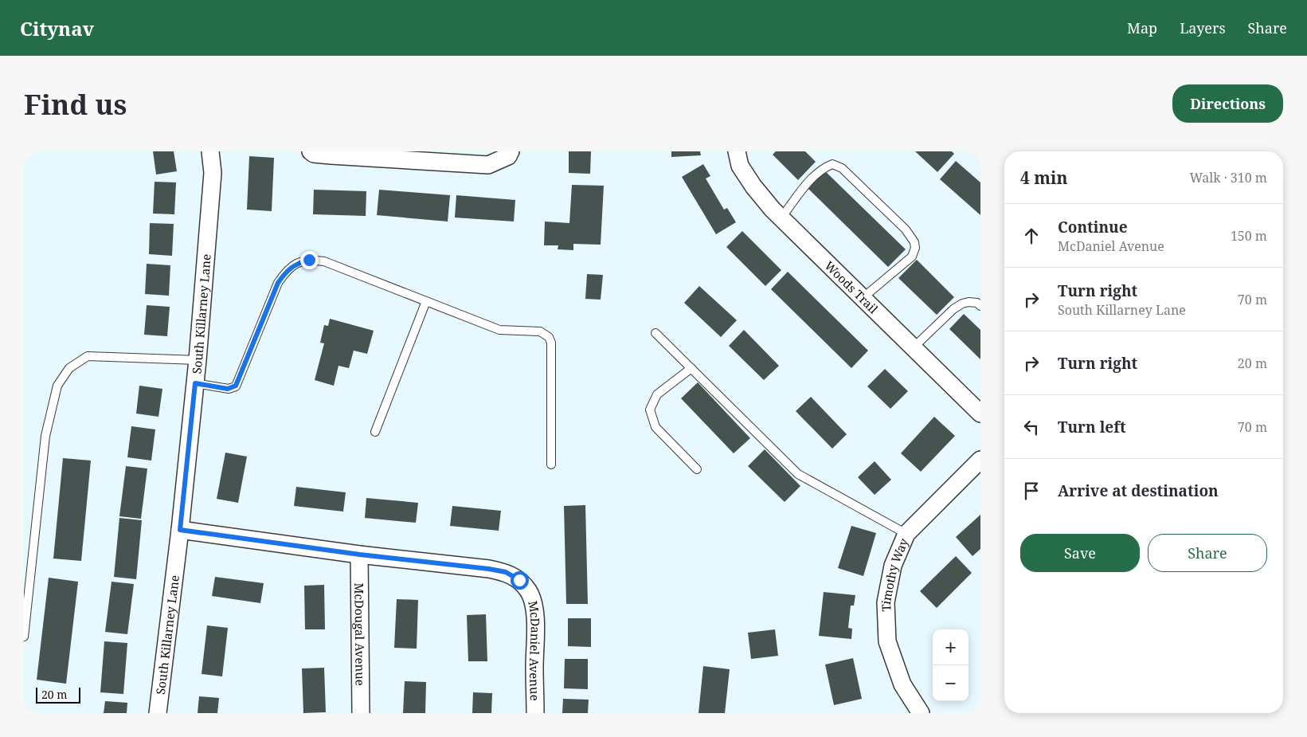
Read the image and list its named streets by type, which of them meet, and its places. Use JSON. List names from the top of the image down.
{
  "streets": {
    "street": [
      "Woods Trail",
      "South Killarney Lane",
      "Timothy Way",
      "McDougal Avenue",
      "McDaniel Avenue"
    ]
  },
  "crossings": [
    ["South Killarney Lane", "McDaniel Avenue"],
    ["McDougal Avenue", "McDaniel Avenue"]
  ],
  "scale_bar": "20 m",
  "page": {
    "header": "Citynav",
    "nav": ["Map", "Layers", "Share"],
    "buttons": [
      "Directions",
      ["Save", "Share"]
    ],
    "title": "Find us",
    "heading": ["4 min", "Walk · 310 m"],
    "list": [
      ["Continue", "McDaniel Avenue", "150 m"],
      ["Turn right", "South Killarney Lane", "70 m"],
      ["Turn right", "20 m"],
      ["Turn left", "70 m"],
      "Arrive at destination"
    ],
    "map_buttons": ["+", "−"],
    "scale": "20 m"
  }
}
